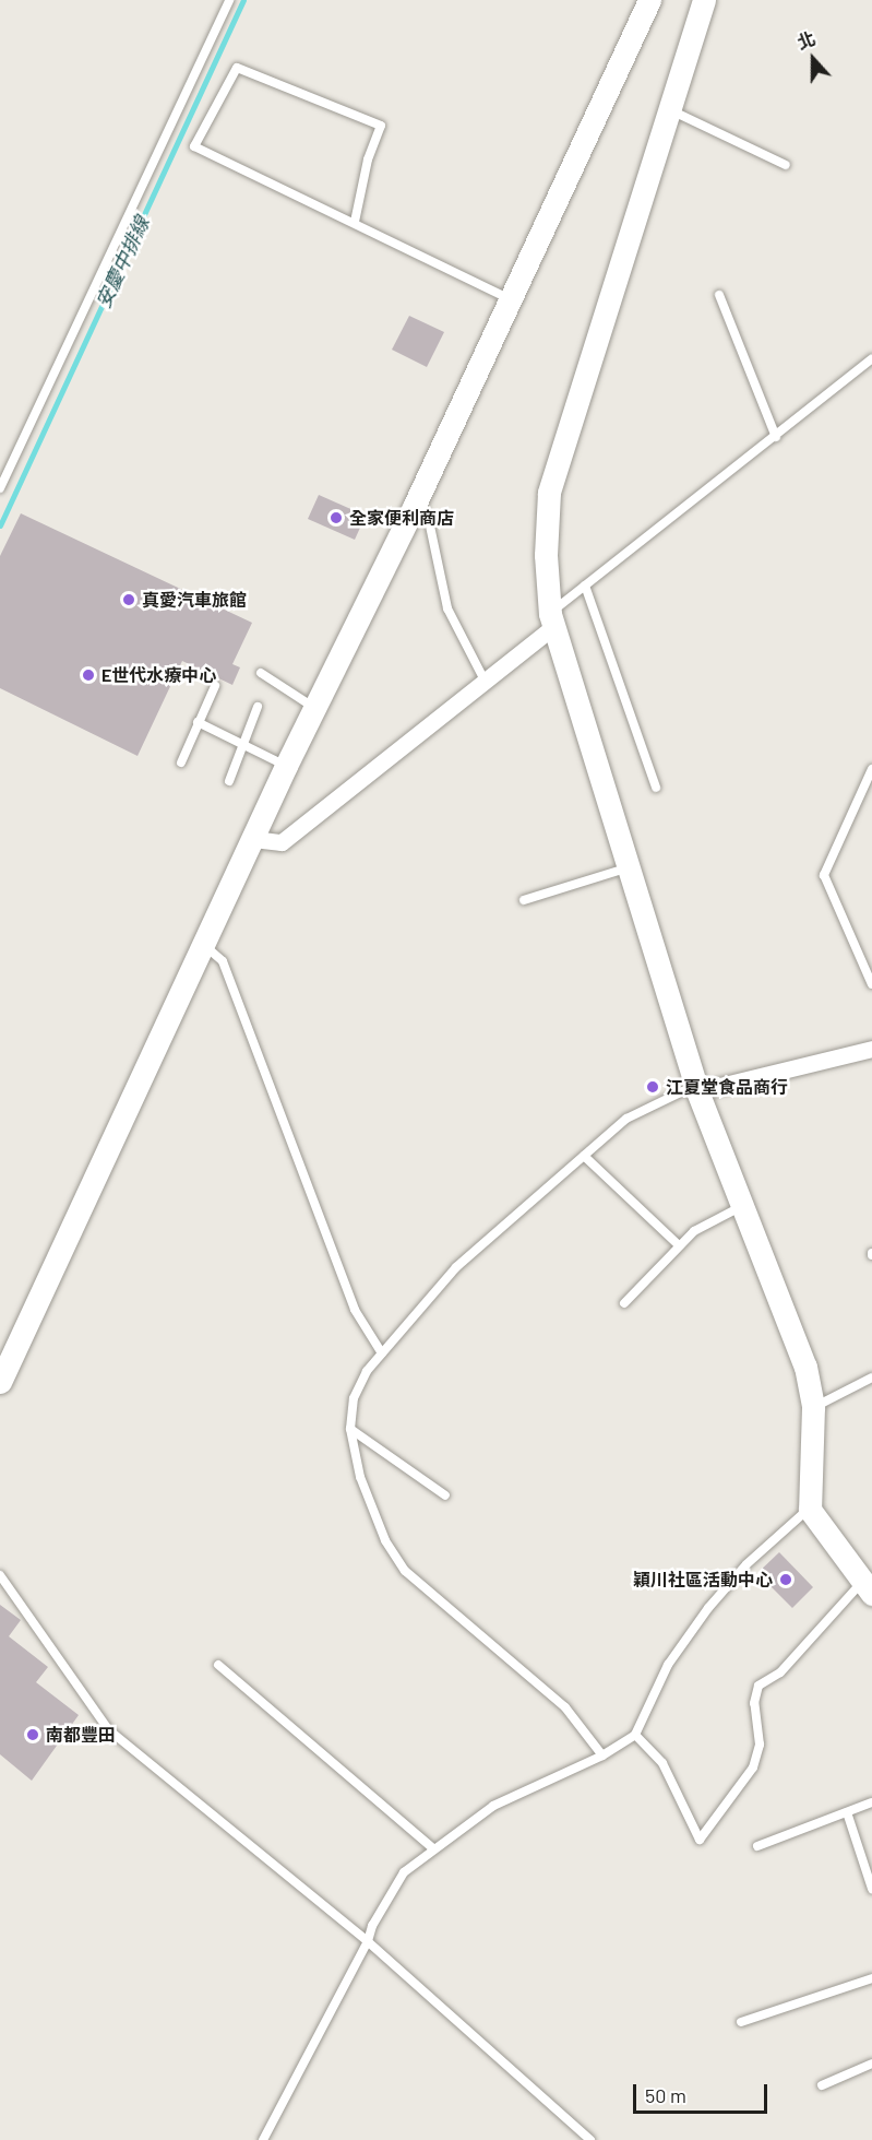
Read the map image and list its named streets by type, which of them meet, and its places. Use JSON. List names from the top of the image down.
{
  "water": ["安慶中排線"],
  "places": [
    "全家便利商店",
    "真愛汽車旅館",
    "E世代水療中心",
    "江夏堂食品商行",
    "穎川社區活動中心",
    "南都豐田"
  ],
  "scale_bar": "50 m",
  "north": "top"
}
